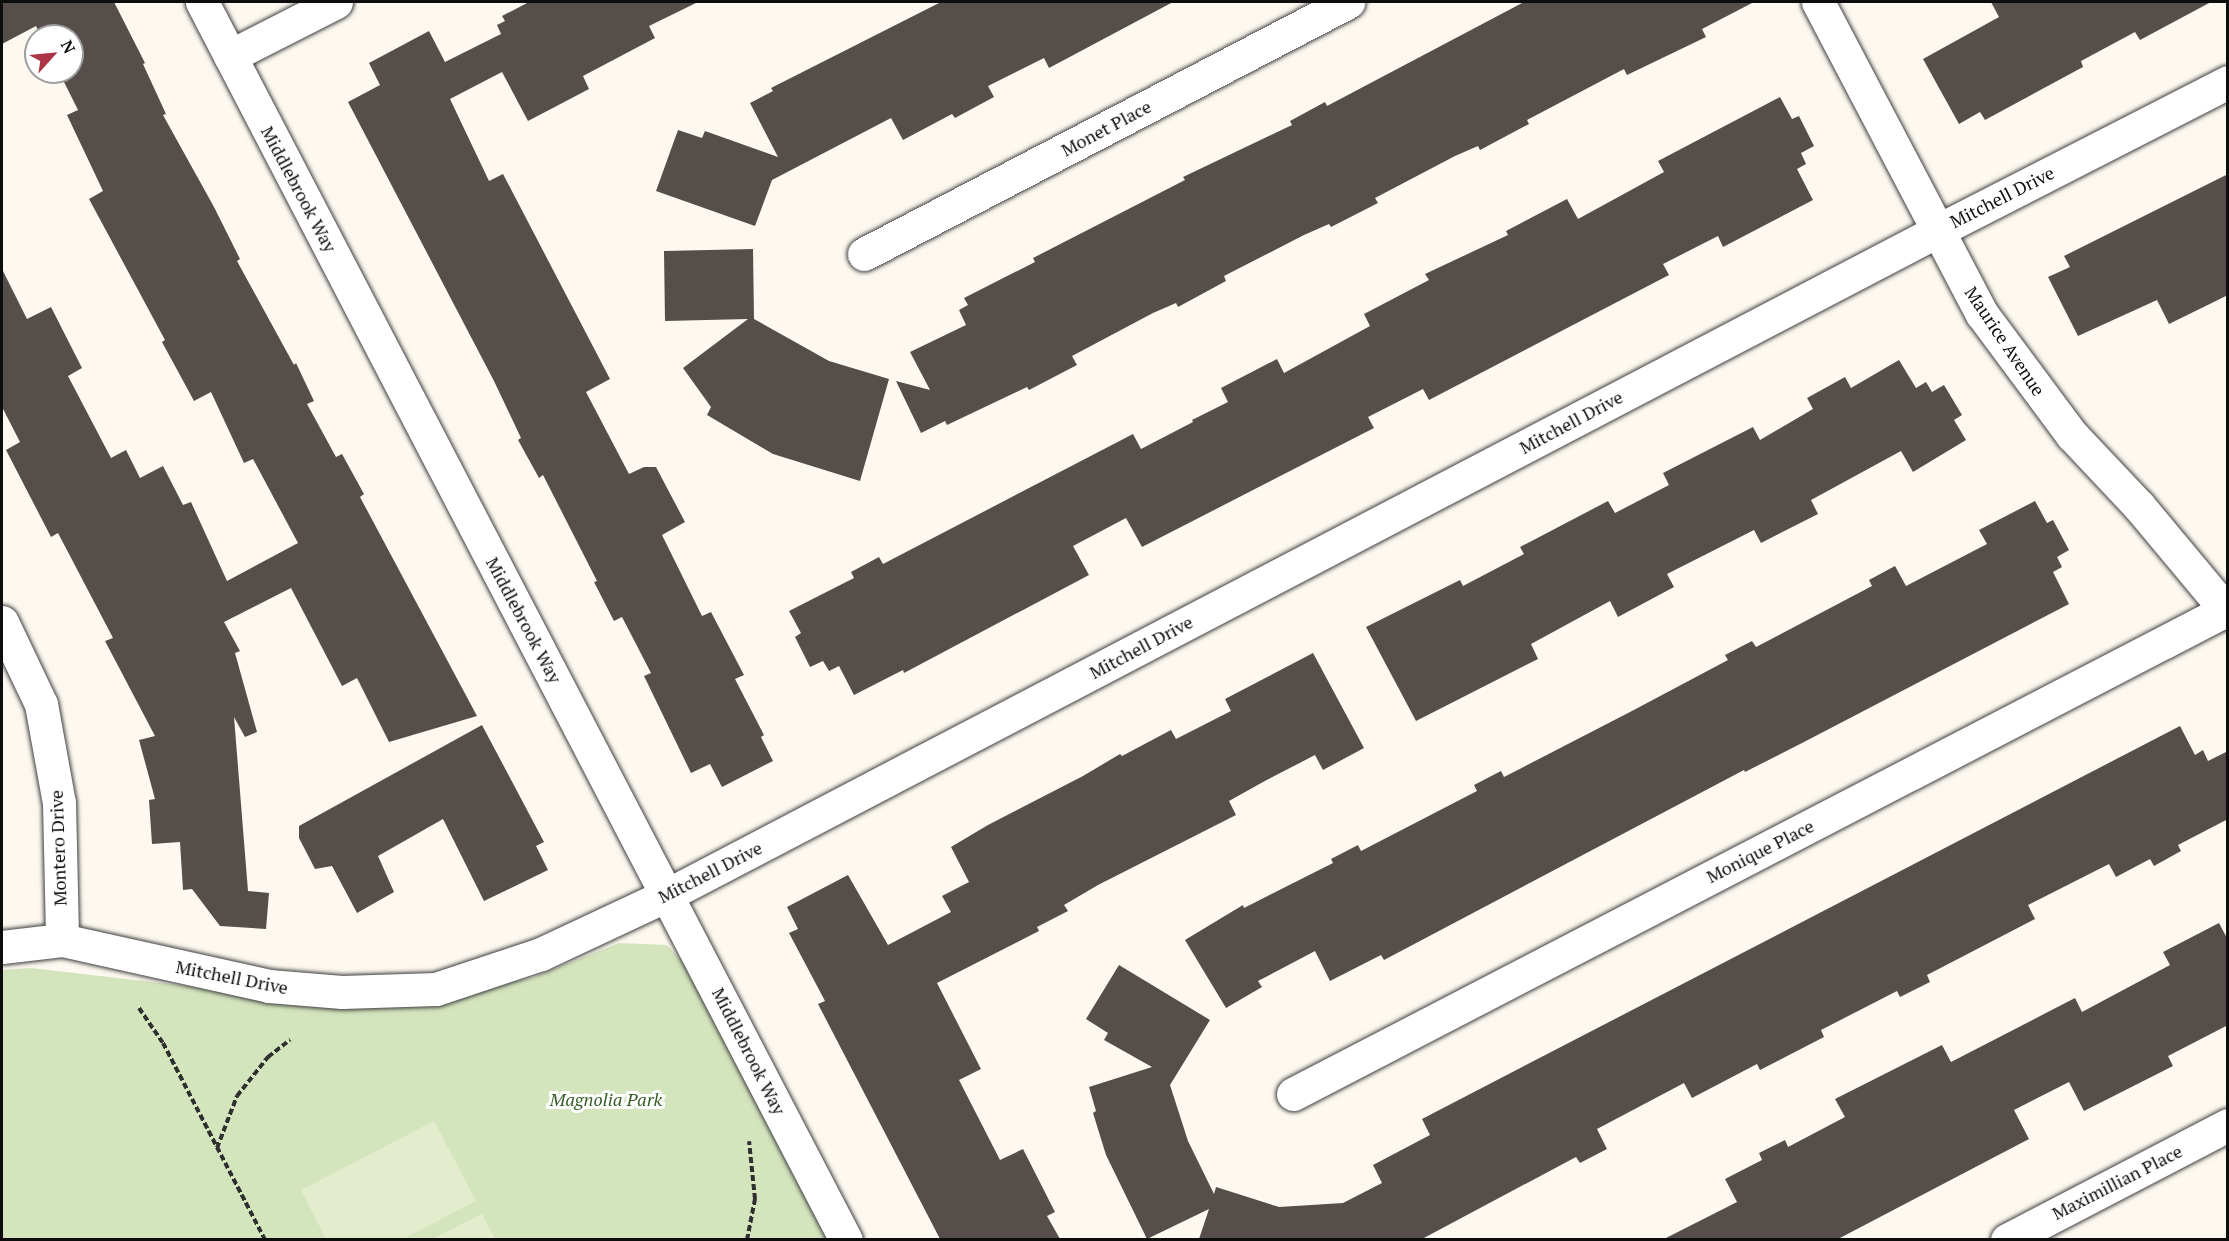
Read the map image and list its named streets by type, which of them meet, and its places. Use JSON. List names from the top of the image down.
{
  "streets": {
    "street": [
      "Monet Place",
      "Middlebrook Way",
      "Mitchell Drive",
      "Maurice Avenue",
      "Montero Drive",
      "Monique Place",
      "Maximillian Place"
    ]
  },
  "crossings": [
    ["Middlebrook Way", "Mitchell Drive"],
    ["Mitchell Drive", "Maurice Avenue"],
    ["Mitchell Drive", "Montero Drive"],
    ["Maurice Avenue", "Monique Place"]
  ],
  "parks": ["Magnolia Park"],
  "north": "top right"
}
